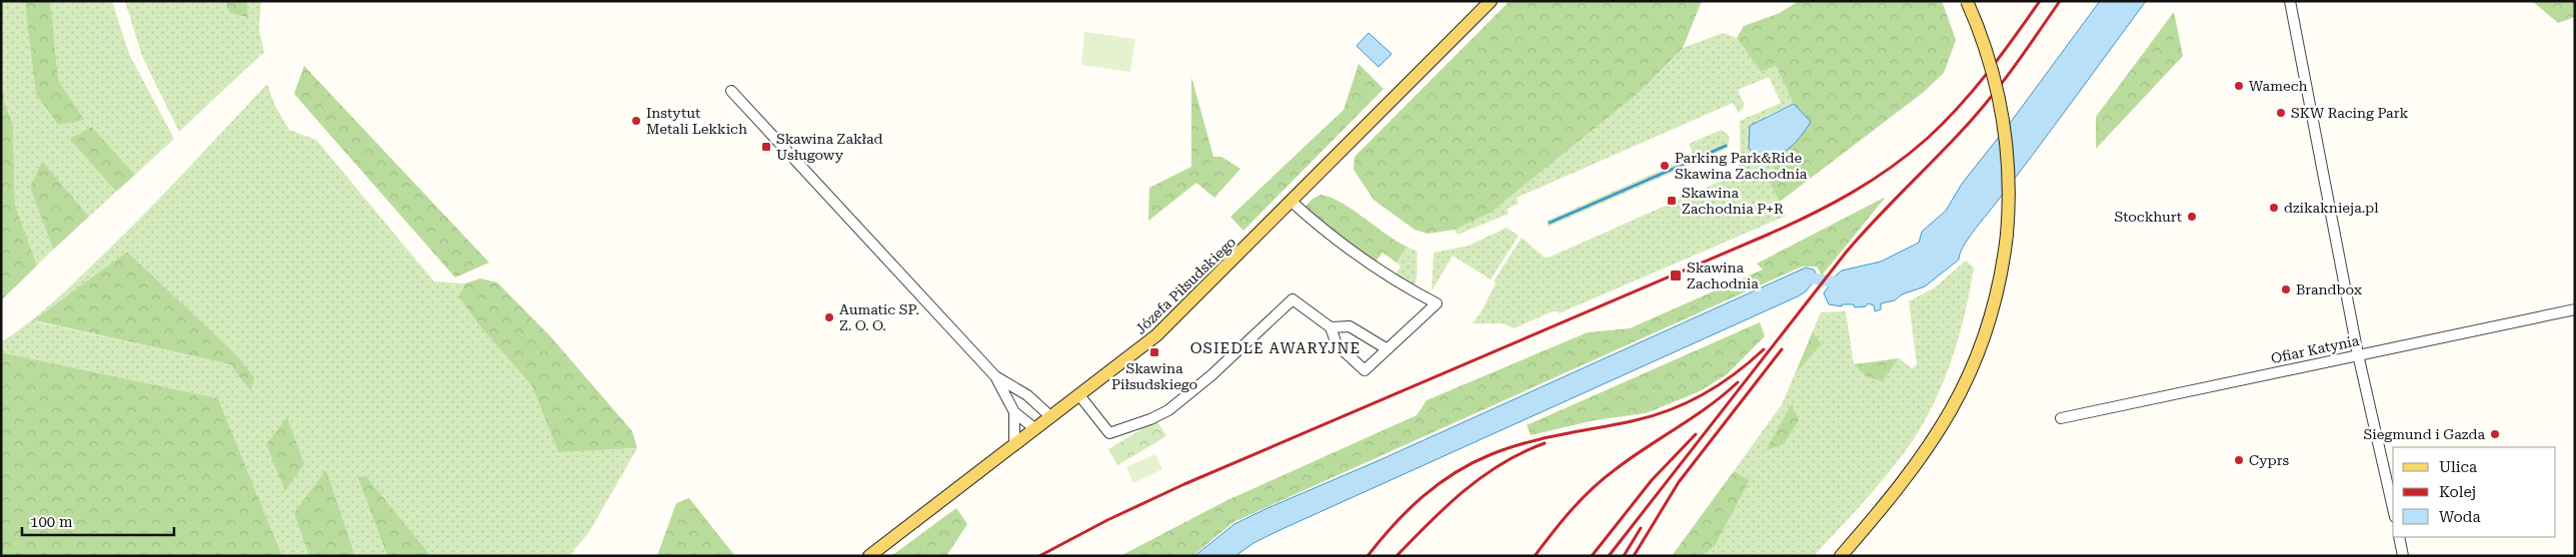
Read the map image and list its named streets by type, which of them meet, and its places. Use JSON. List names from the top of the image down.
{
  "streets": {
    "main road": ["Józefa Piłsudskiego"],
    "street": ["Ofiar Katynia"]
  },
  "districts": ["OSIEDLE AWARYJNE"],
  "places": {
    "other": [
      "Wamech",
      "SKW Racing Park",
      "Instytut Metali Lekkich",
      "Parking Park&Ride Skawina Zachodnia",
      "dzikaknieja.pl",
      "Stockhurt",
      "Brandbox",
      "Aumatic SP. Z. O. O.",
      "Siegmund i Gazda",
      "Cyprs"
    ],
    "transit": [
      "Skawina Zakład Usługowy",
      "Skawina Zachodnia P+R",
      "Skawina Zachodnia",
      "Skawina Piłsudskiego"
    ]
  },
  "legend": ["Ulica", "Kolej", "Woda"],
  "scale_bar": "100 m"
}
